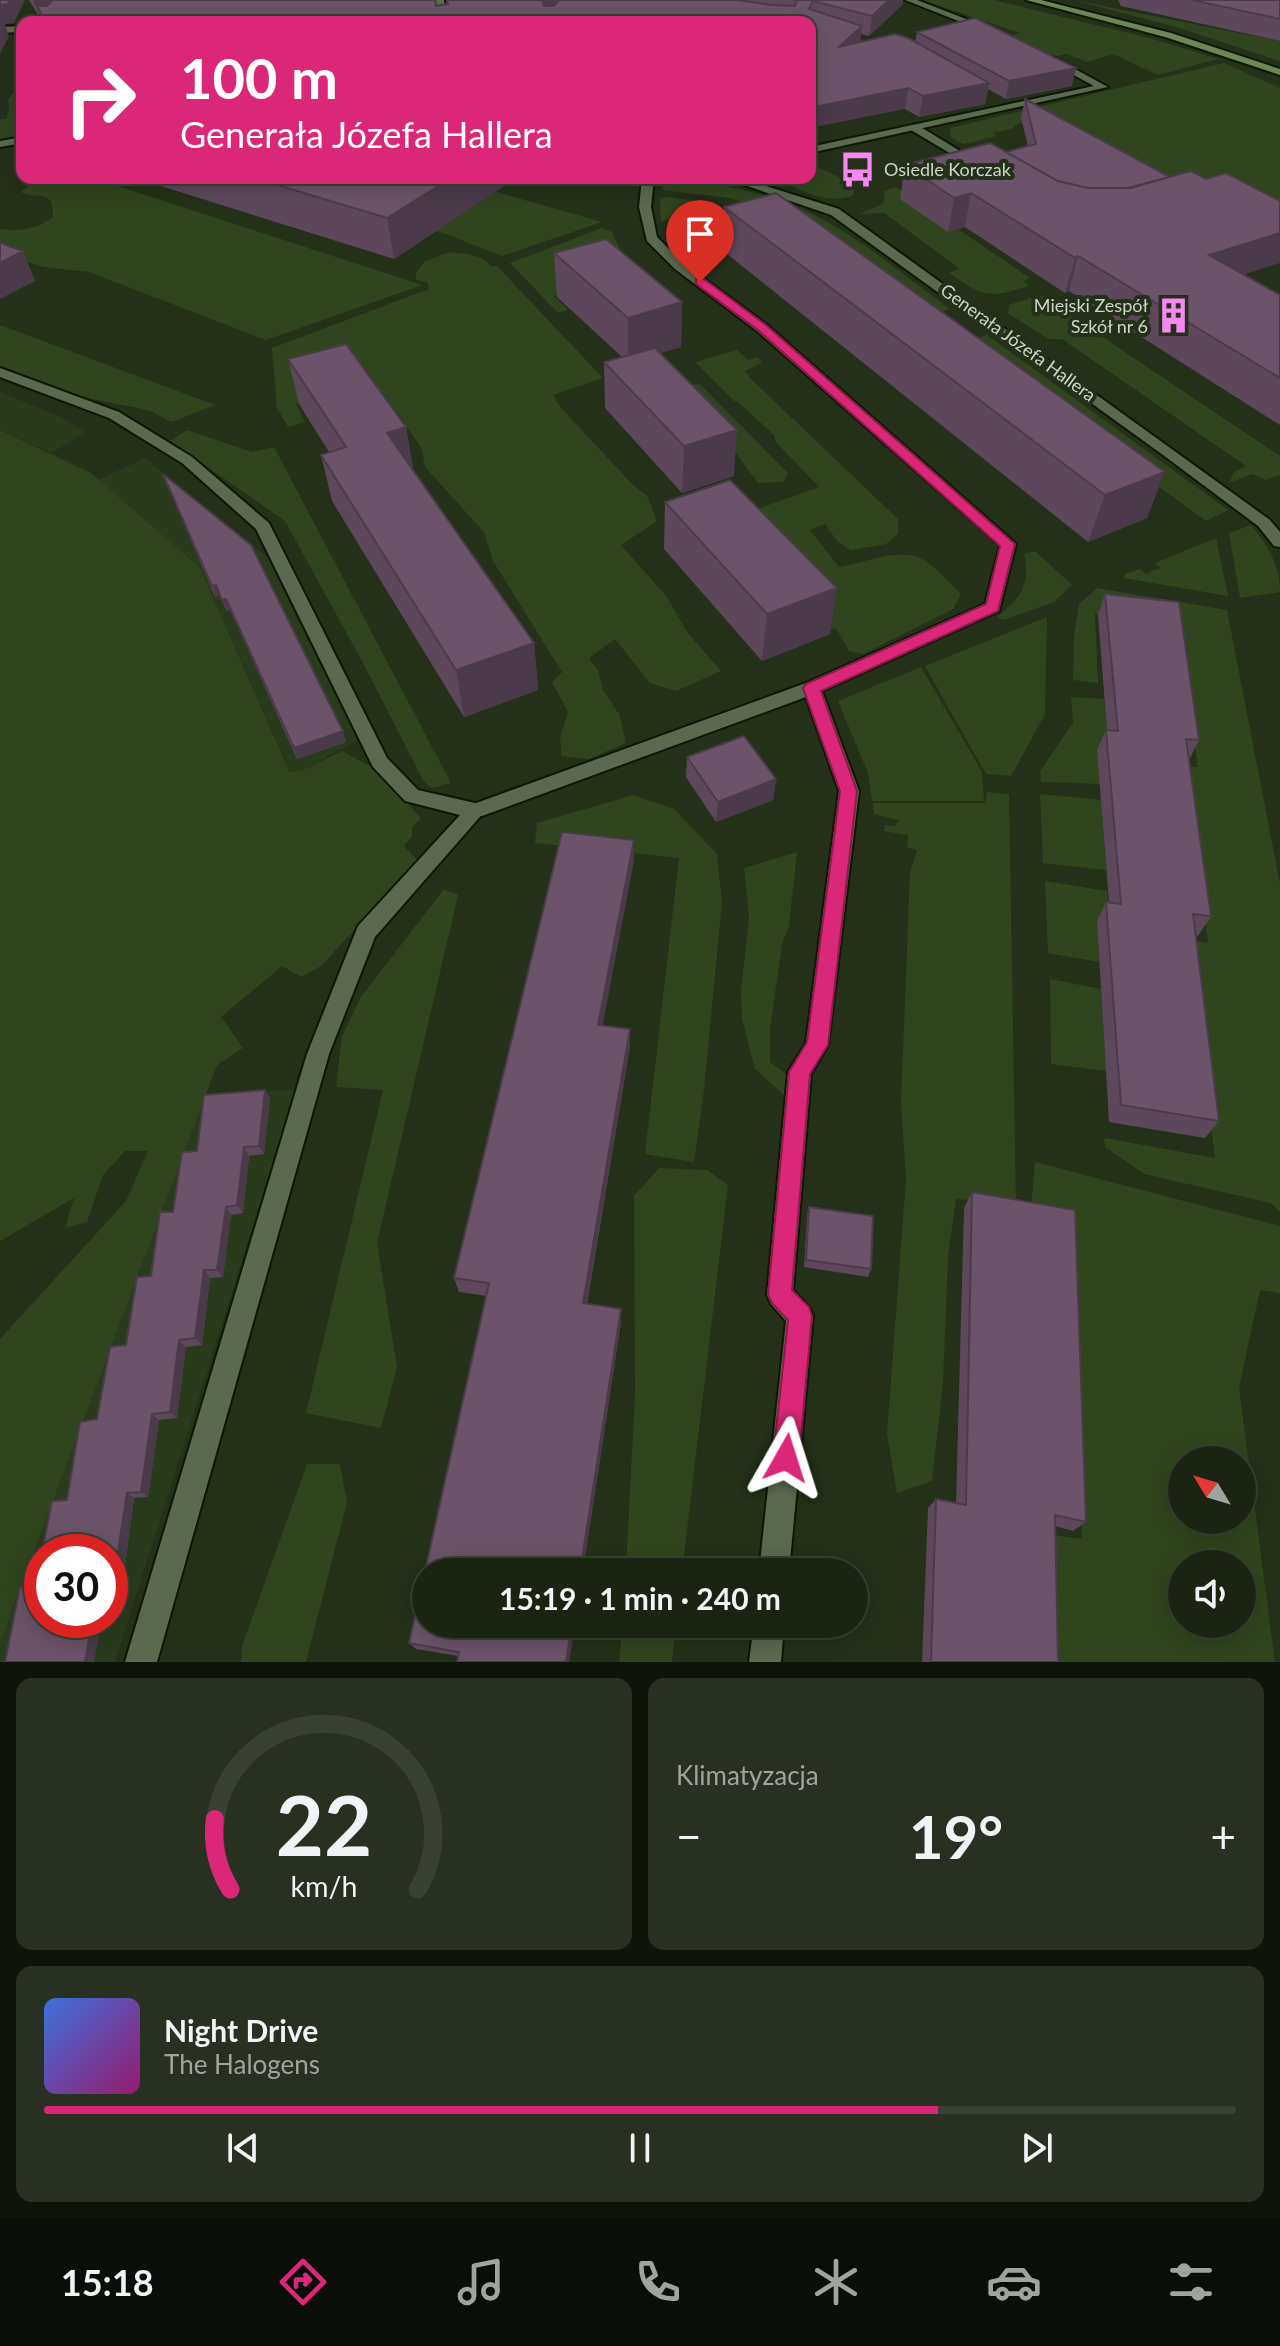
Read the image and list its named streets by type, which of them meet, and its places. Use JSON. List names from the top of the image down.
{
  "streets": {
    "street": ["Generała Józefa Hallera"]
  },
  "places": {
    "bus stop": ["Osiedle Korczak"],
    "building": ["Miejski Zespół Szkół nr 6"]
  },
  "north": "top left",
  "page": {
    "turn": ["100 m", "Generała Józefa Hallera"],
    "limit": "30",
    "trip": "15:19 · 1 min · 240 m",
    "tile": "Klimatyzacja",
    "heat": ["−", "19°", "+"],
    "song": ["Night Drive", "The Halogens"],
    "tabs": "15:18",
    "gauge": ["22", "km/h"]
  }
}
